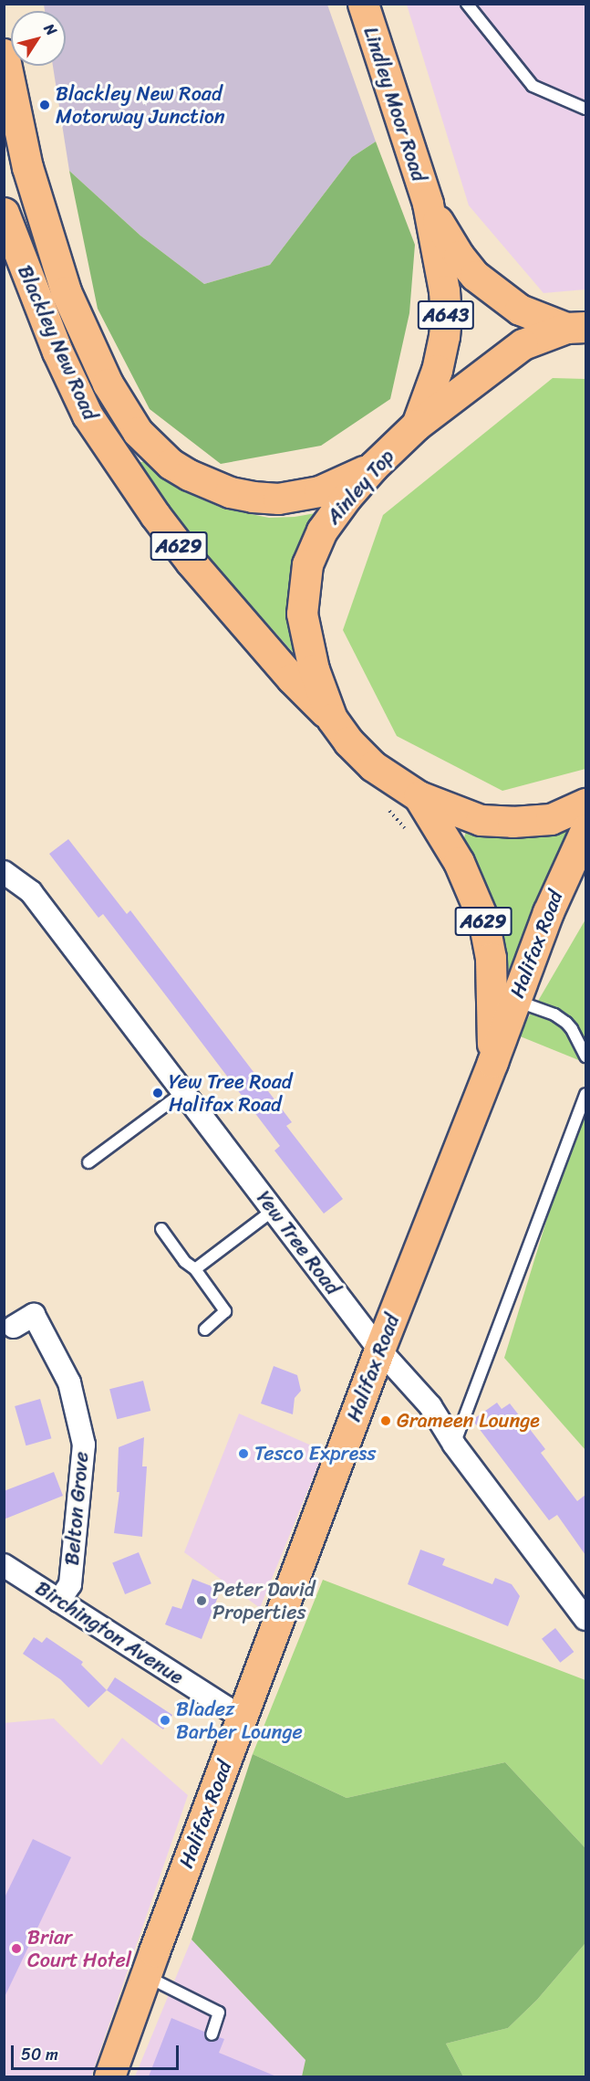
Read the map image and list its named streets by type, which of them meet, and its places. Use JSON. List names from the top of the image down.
{
  "streets": {
    "main road": [
      "Lindley Moor Road",
      "A643",
      "Blackley New Road",
      "Ainley Top",
      "A629",
      "Halifax Road"
    ],
    "street": ["Yew Tree Road", "Belton Grove", "Birchington Avenue"]
  },
  "crossings": [
    ["Lindley Moor Road", "Ainley Top"],
    ["Blackley New Road", "Ainley Top"],
    ["Ainley Top", "Halifax Road"],
    ["Halifax Road", "Yew Tree Road"],
    ["Halifax Road", "Birchington Avenue"],
    ["Belton Grove", "Birchington Avenue"]
  ],
  "places": [
    "Blackley New Road Motorway Junction",
    "Yew Tree Road Halifax Road",
    "Grameen Lounge",
    "Tesco Express",
    "Peter David Properties",
    "Bladez Barber Lounge",
    "Briar Court Hotel"
  ],
  "scale_bar": "50 m",
  "north": "top right"
}
